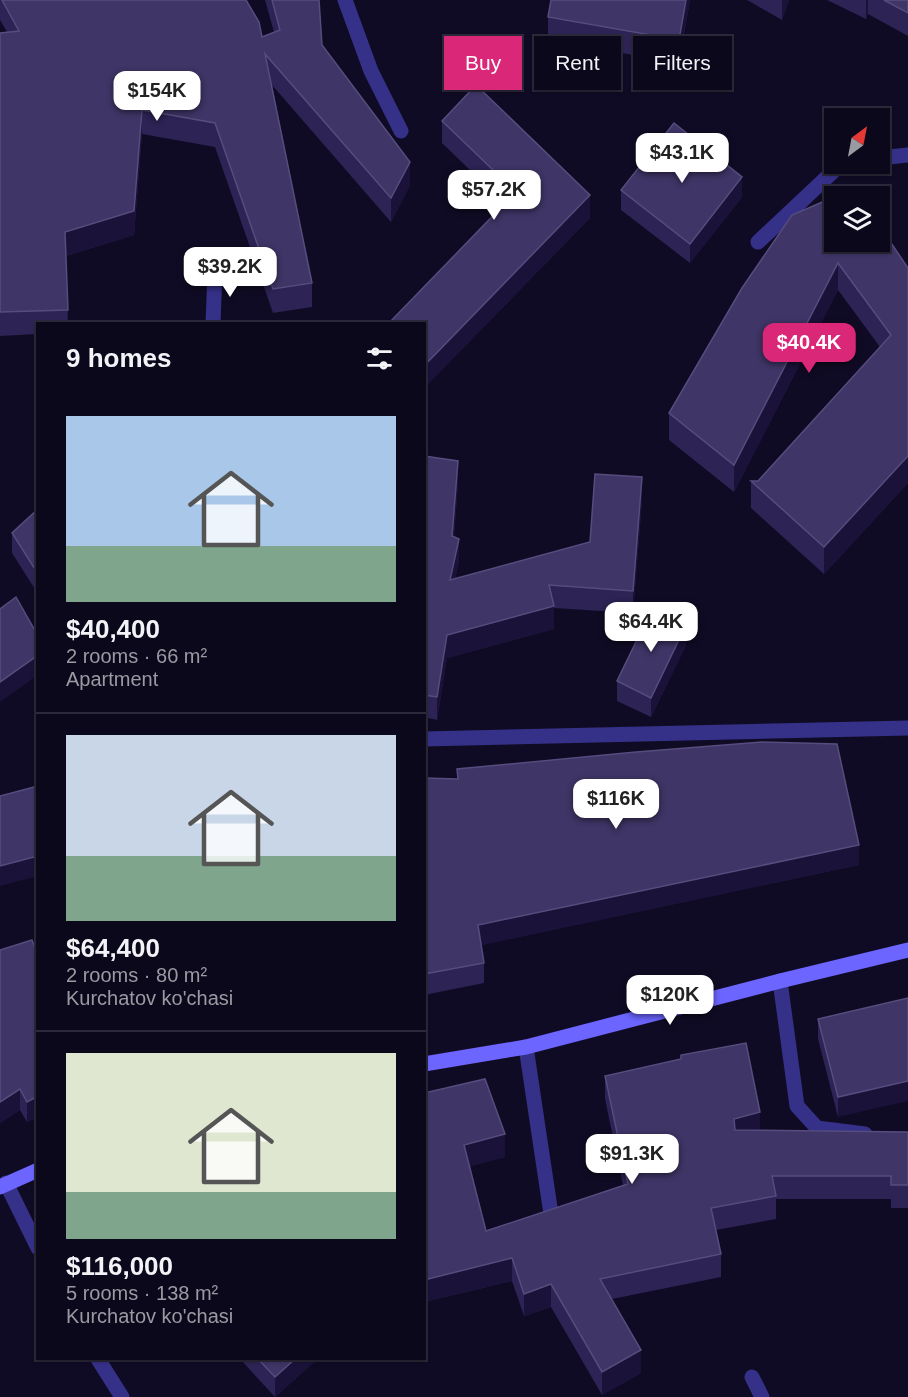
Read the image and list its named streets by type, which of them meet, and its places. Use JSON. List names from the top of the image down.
{
  "north": "top right",
  "page": {
    "chip": ["Buy", "Rent", "Filters"],
    "price": [
      "$154K",
      "$43.1K",
      "$57.2K",
      "$39.2K",
      "$40.4K",
      "$64.4K",
      "$116K",
      "$120K",
      "$91.3K"
    ],
    "heading": "9 homes",
    "list": [
      {
        "name": "$40,400",
        "note": "2 rooms · 66 m² · Apartment"
      },
      {
        "name": "$64,400",
        "note": "2 rooms · 80 m² · Kurchatov ko'chasi"
      },
      {
        "name": "$116,000",
        "note": "5 rooms · 138 m² · Kurchatov ko'chasi"
      }
    ]
  }
}
